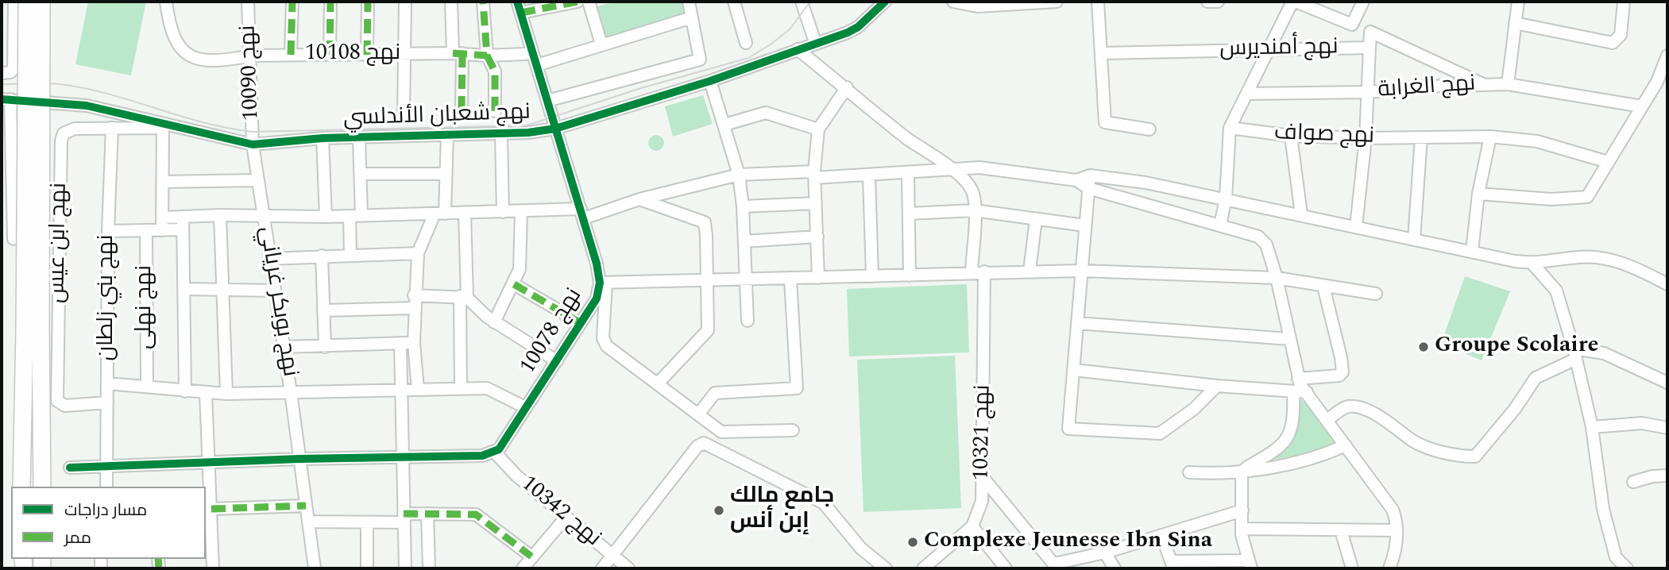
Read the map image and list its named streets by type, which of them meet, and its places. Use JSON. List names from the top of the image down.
{
  "streets": {
    "street": [
      "نهج أمنديرس",
      "نهج 10108",
      "نهج 10090",
      "نهج الغرابة",
      "نهج شعبان الأندلسي",
      "نهج صواف",
      "نهج ابن عيس",
      "نهج بني زلطان",
      "نهج بوبكر غرياني",
      "نهج نهلى",
      "نهج 10078",
      "نهج 10321",
      "نهج 10342"
    ]
  },
  "crossings": [
    ["نهج أمنديرس", "نهج الغرابة"],
    ["نهج 10108", "نهج 10090"],
    ["نهج 10090", "نهج شعبان الأندلسي"],
    ["نهج 10090", "نهج بوبكر غرياني"],
    ["نهج شعبان الأندلسي", "نهج ابن عيس"],
    ["نهج شعبان الأندلسي", "نهج بوبكر غرياني"],
    ["نهج شعبان الأندلسي", "نهج 10078"],
    ["نهج ابن عيس", "نهج بني زلطان"],
    ["نهج 10078", "نهج 10342"]
  ],
  "places": ["Groupe Scolaire", "جامع مالك إبن أنس", "Complexe Jeunesse Ibn Sina"],
  "legend": ["مسار دراجات", "ممر"]
}
